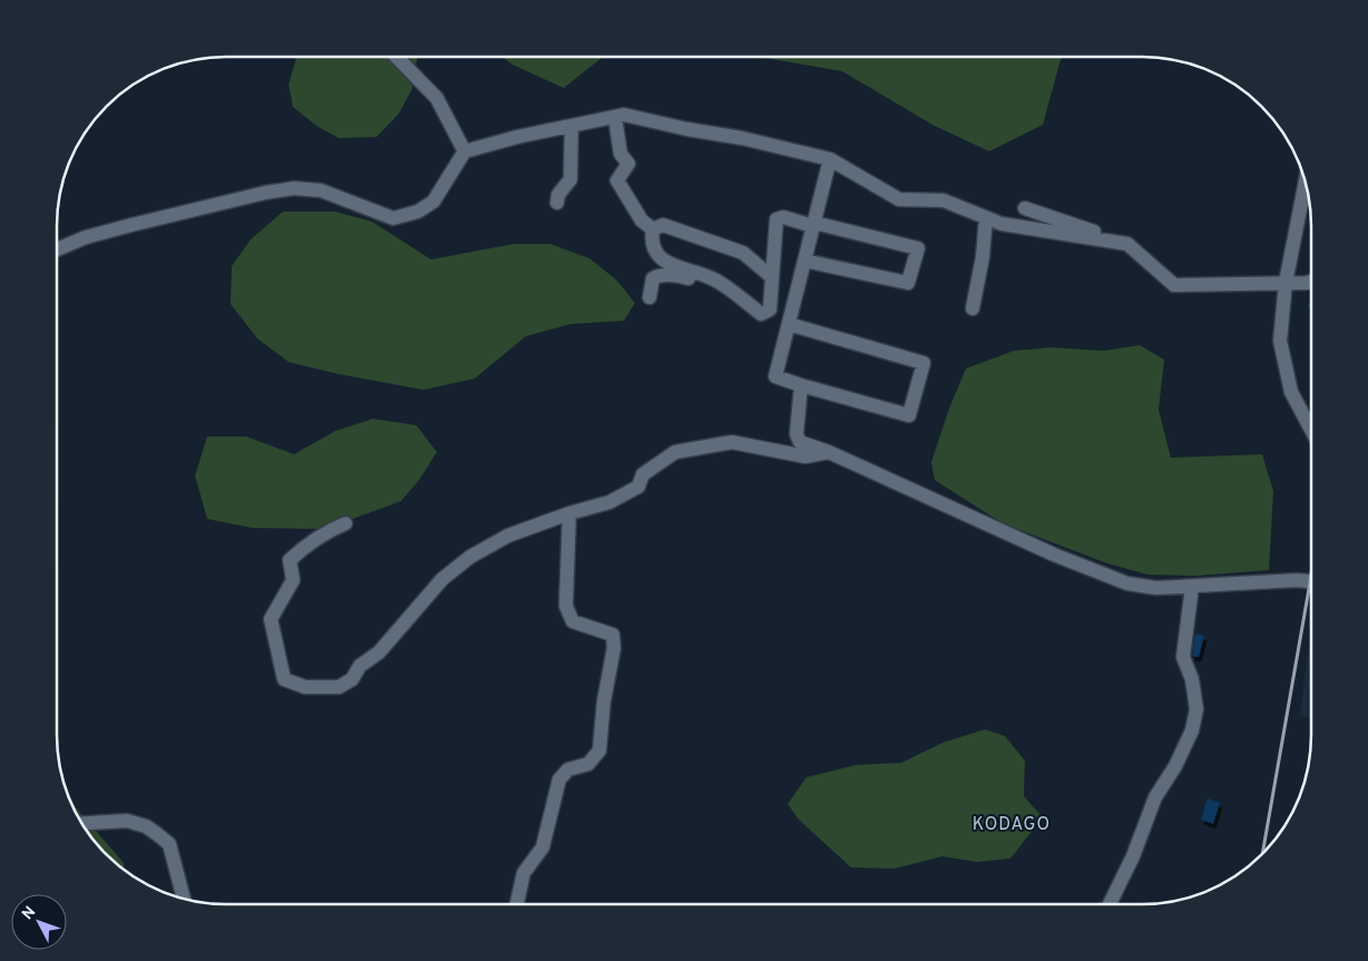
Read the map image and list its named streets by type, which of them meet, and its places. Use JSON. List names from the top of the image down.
{
  "districts": ["KODAGO"],
  "north": "top left"
}
